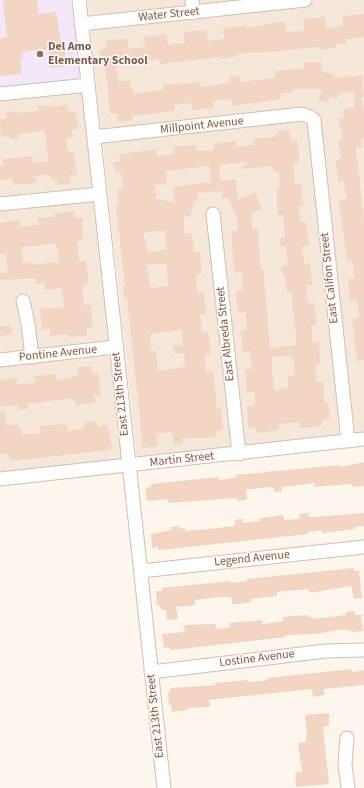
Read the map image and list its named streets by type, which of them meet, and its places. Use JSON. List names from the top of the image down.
{
  "streets": {
    "street": [
      "Water Street",
      "Millpoint Avenue",
      "East Califon Street",
      "East Albreda Street",
      "Pontine Avenue",
      "East 213th Street",
      "Martin Street",
      "Legend Avenue",
      "Lostine Avenue"
    ]
  },
  "crossings": [
    ["Water Street", "East 213th Street"],
    ["Millpoint Avenue", "East Califon Street"],
    ["Millpoint Avenue", "East 213th Street"],
    ["East Califon Street", "Martin Street"],
    ["East Albreda Street", "Martin Street"],
    ["Pontine Avenue", "East 213th Street"],
    ["East 213th Street", "Martin Street"],
    ["East 213th Street", "Legend Avenue"],
    ["East 213th Street", "Lostine Avenue"]
  ],
  "places": ["Del Amo Elementary School"]
}
